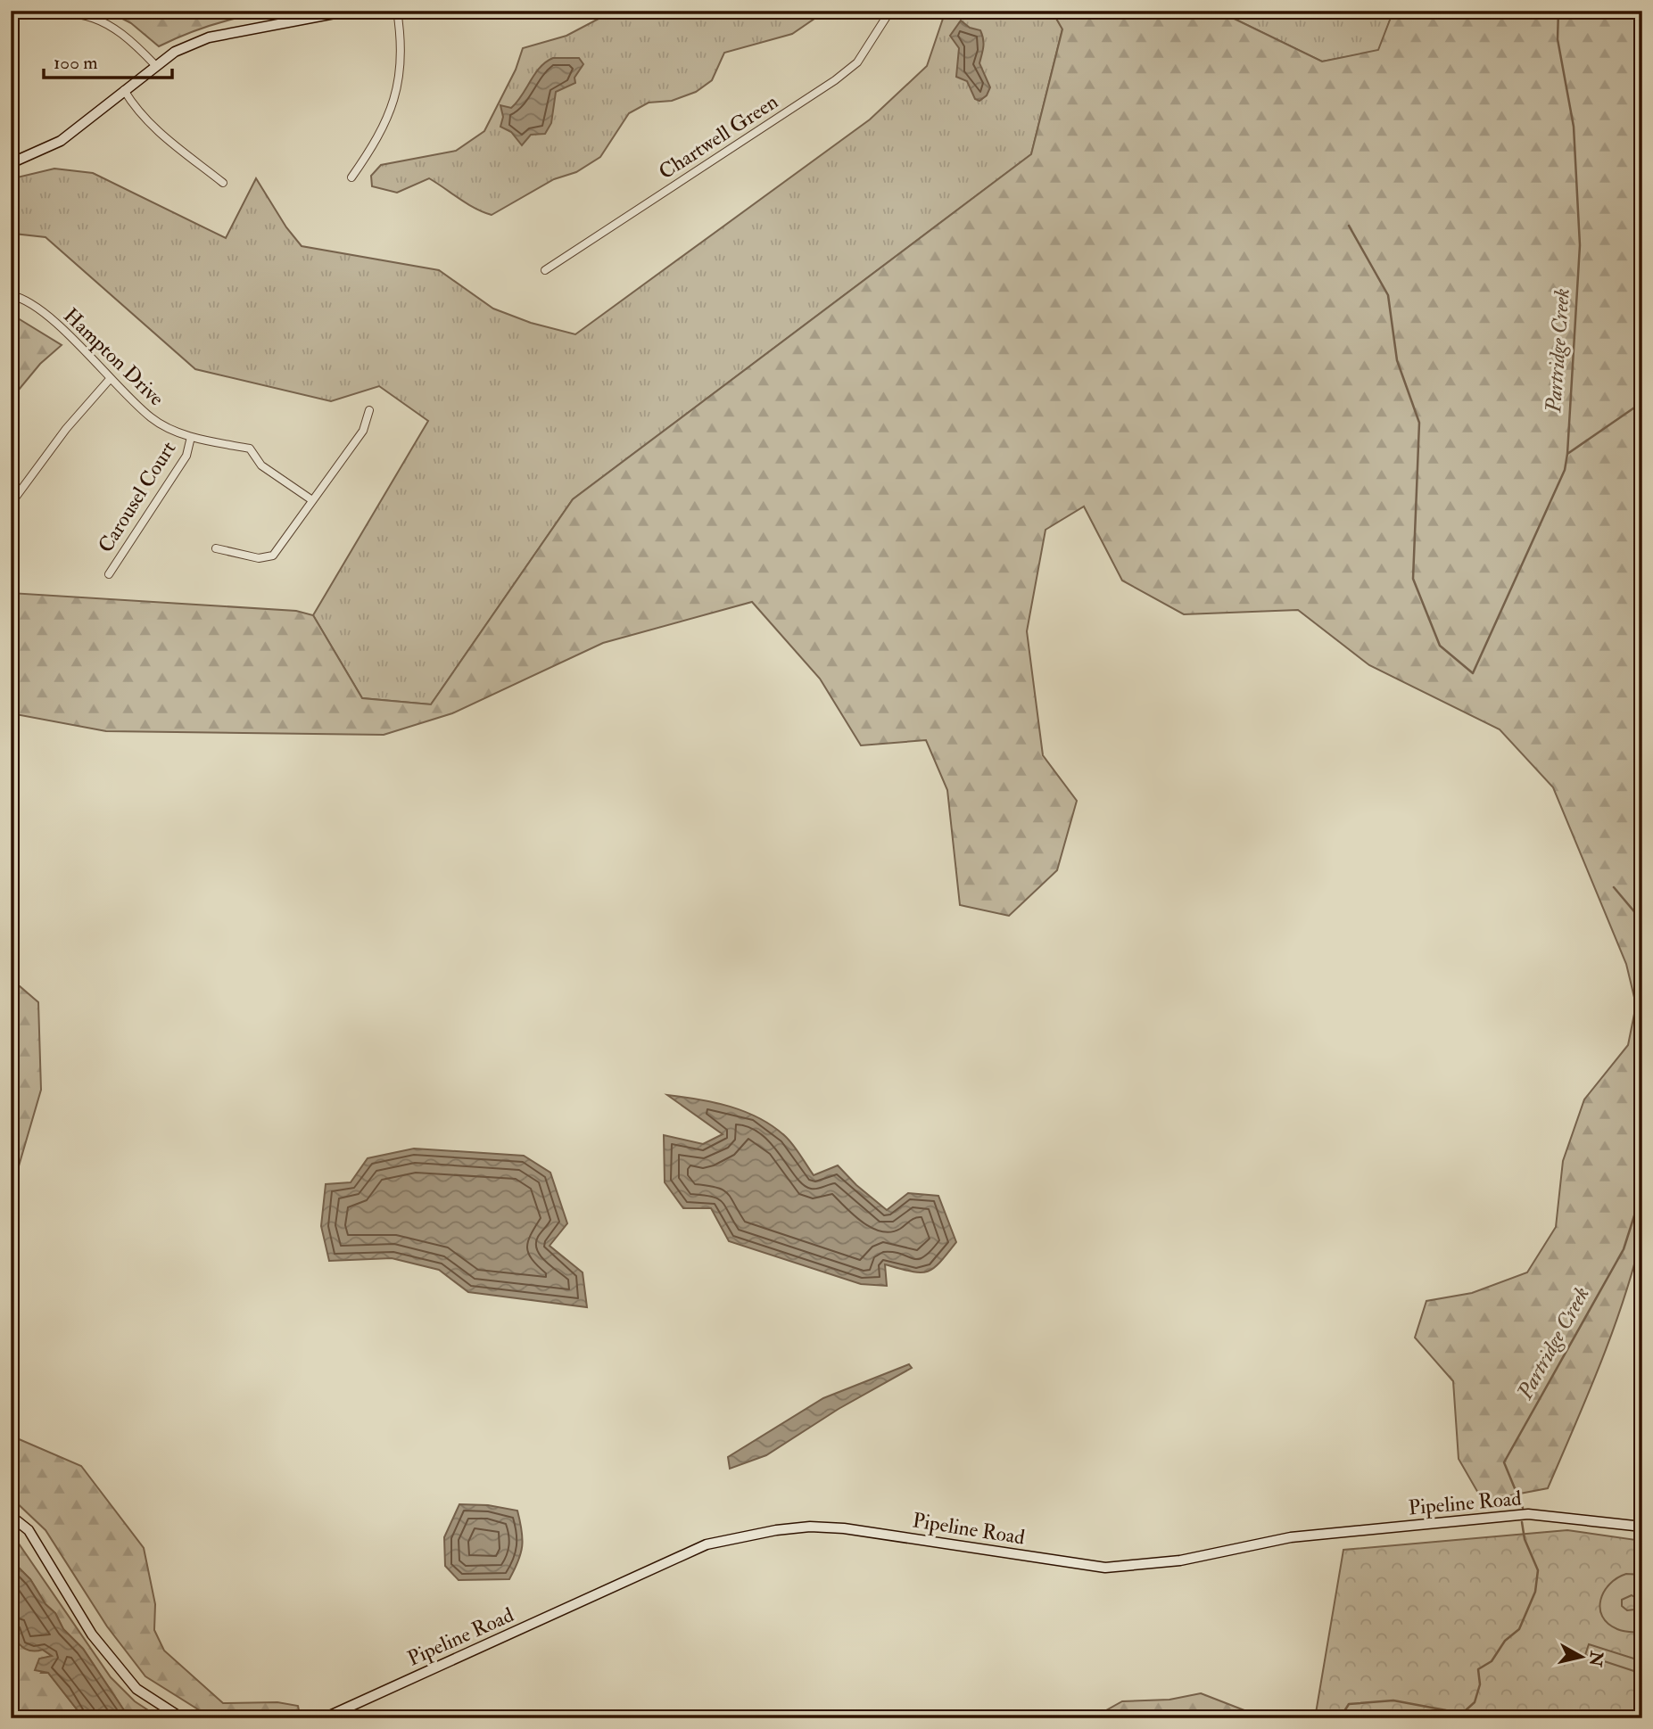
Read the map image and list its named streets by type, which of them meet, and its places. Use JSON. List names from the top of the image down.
{
  "streets": {
    "street": [
      "Chartwell Green",
      "Hampton Drive",
      "Carousel Court",
      "Pipeline Road"
    ]
  },
  "crossings": [
    ["Hampton Drive", "Carousel Court"]
  ],
  "water": ["Partridge Creek"],
  "scale_bar": "100 m",
  "north": "right"
}
